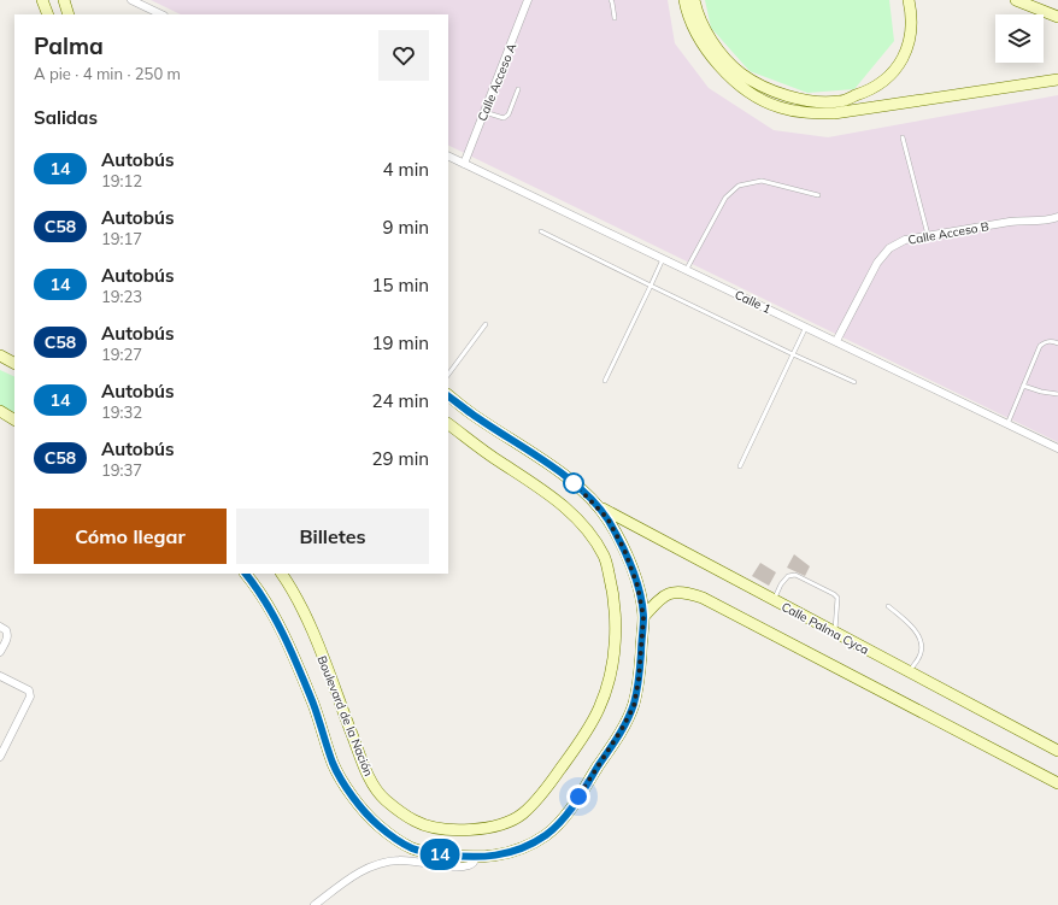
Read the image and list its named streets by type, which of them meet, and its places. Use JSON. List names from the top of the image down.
{
  "streets": {
    "main road": ["Calle Palma Cyca", "Boulevard de la Nación"],
    "street": ["Calle Acceso A", "Calle Acceso B", "Calle 1"]
  },
  "crossings": [
    ["Calle Acceso A", "Calle 1"],
    ["Calle Acceso B", "Calle 1"]
  ],
  "lines": ["bus line 14"],
  "page": {
    "on_map": "14",
    "heading": [
      ["Palma", "A pie · 4 min · 250 m"],
      "Salidas"
    ],
    "list": [
      {
        "mark": "14",
        "name": "Autobús",
        "note": "19:12",
        "value": "4 min"
      },
      {
        "mark": "C58",
        "name": "Autobús",
        "note": "19:17",
        "value": "9 min"
      },
      {
        "mark": "14",
        "name": "Autobús",
        "note": "19:23",
        "value": "15 min"
      },
      {
        "mark": "C58",
        "name": "Autobús",
        "note": "19:27",
        "value": "19 min"
      },
      {
        "mark": "14",
        "name": "Autobús",
        "note": "19:32",
        "value": "24 min"
      },
      {
        "mark": "C58",
        "name": "Autobús",
        "note": "19:37",
        "value": "29 min"
      }
    ],
    "buttons": ["Cómo llegar", "Billetes"]
  }
}
